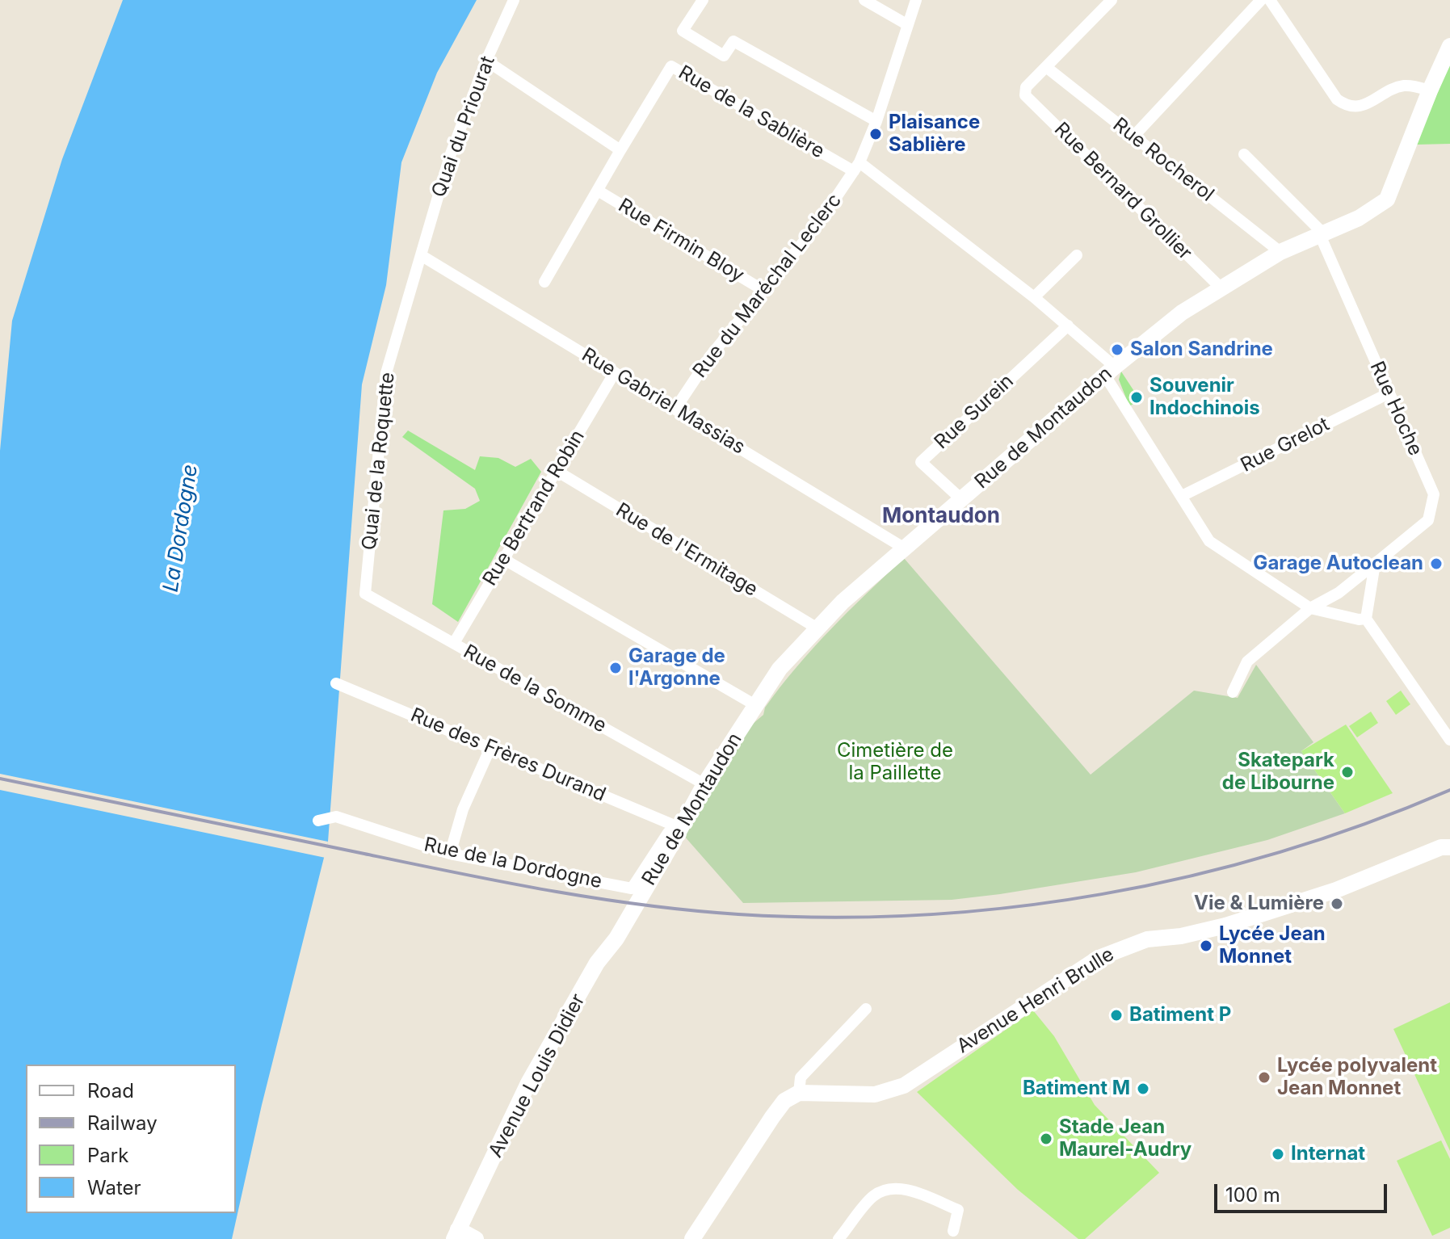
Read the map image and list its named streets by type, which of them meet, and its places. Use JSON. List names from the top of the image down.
{
  "streets": {
    "main road": ["Rue de Montaudon", "Avenue Henri Brulle", "Avenue Louis Didier"],
    "street": [
      "Rue de la Sablière",
      "Quai du Priourat",
      "Rue Rocherol",
      "Rue Bernard Grollier",
      "Rue Firmin Bloy",
      "Rue du Maréchal Leclerc",
      "Rue Gabriel Massias",
      "Rue Hoche",
      "Rue Surein",
      "Rue Grelot",
      "Quai de la Roquette",
      "Rue Bertrand Robin",
      "Rue de l'Ermitage",
      "Rue de la Somme",
      "Rue des Frères Durand",
      "Rue de la Dordogne"
    ]
  },
  "crossings": [
    ["Rue de la Sablière", "Rue Firmin Bloy"],
    ["Rue de la Sablière", "Rue du Maréchal Leclerc"],
    ["Rue de la Sablière", "Rue Hoche"],
    ["Rue de la Sablière", "Rue Surein"],
    ["Rue de la Sablière", "Rue de Montaudon"],
    ["Rue de la Sablière", "Rue Grelot"],
    ["Quai du Priourat", "Rue Gabriel Massias"],
    ["Quai du Priourat", "Quai de la Roquette"],
    ["Rue Rocherol", "Rue Bernard Grollier"],
    ["Rue Rocherol", "Rue de Montaudon"],
    ["Rue Bernard Grollier", "Rue de Montaudon"],
    ["Rue Firmin Bloy", "Rue du Maréchal Leclerc"],
    ["Rue du Maréchal Leclerc", "Rue Gabriel Massias"],
    ["Rue Gabriel Massias", "Rue de Montaudon"],
    ["Rue Gabriel Massias", "Quai de la Roquette"],
    ["Rue Gabriel Massias", "Rue Bertrand Robin"],
    ["Rue Hoche", "Rue de Montaudon"],
    ["Rue Hoche", "Rue Grelot"],
    ["Rue Surein", "Rue de Montaudon"],
    ["Rue de Montaudon", "Rue de l'Ermitage"],
    ["Rue de Montaudon", "Rue de la Somme"],
    ["Rue de Montaudon", "Rue des Frères Durand"],
    ["Rue de Montaudon", "Rue de la Dordogne"],
    ["Rue de Montaudon", "Avenue Louis Didier"],
    ["Quai de la Roquette", "Rue de la Somme"],
    ["Rue Bertrand Robin", "Rue de l'Ermitage"],
    ["Rue Bertrand Robin", "Rue de la Somme"]
  ],
  "districts": ["Montaudon"],
  "water": ["La Dordogne"],
  "parks": ["Cimetière de la Paillette"],
  "places": [
    "Plaisance Sablière",
    "Salon Sandrine",
    "Souvenir Indochinois",
    "Garage Autoclean",
    "Garage de l'Argonne",
    "Skatepark de Libourne",
    "Vie & Lumière",
    "Lycée Jean Monnet",
    "Batiment P",
    "Lycée polyvalent Jean Monnet",
    "Batiment M",
    "Stade Jean Maurel-Audry",
    "Internat"
  ],
  "legend": [
    "Road",
    "Railway",
    "Park",
    "Water"
  ],
  "scale_bar": "100 m"
}
